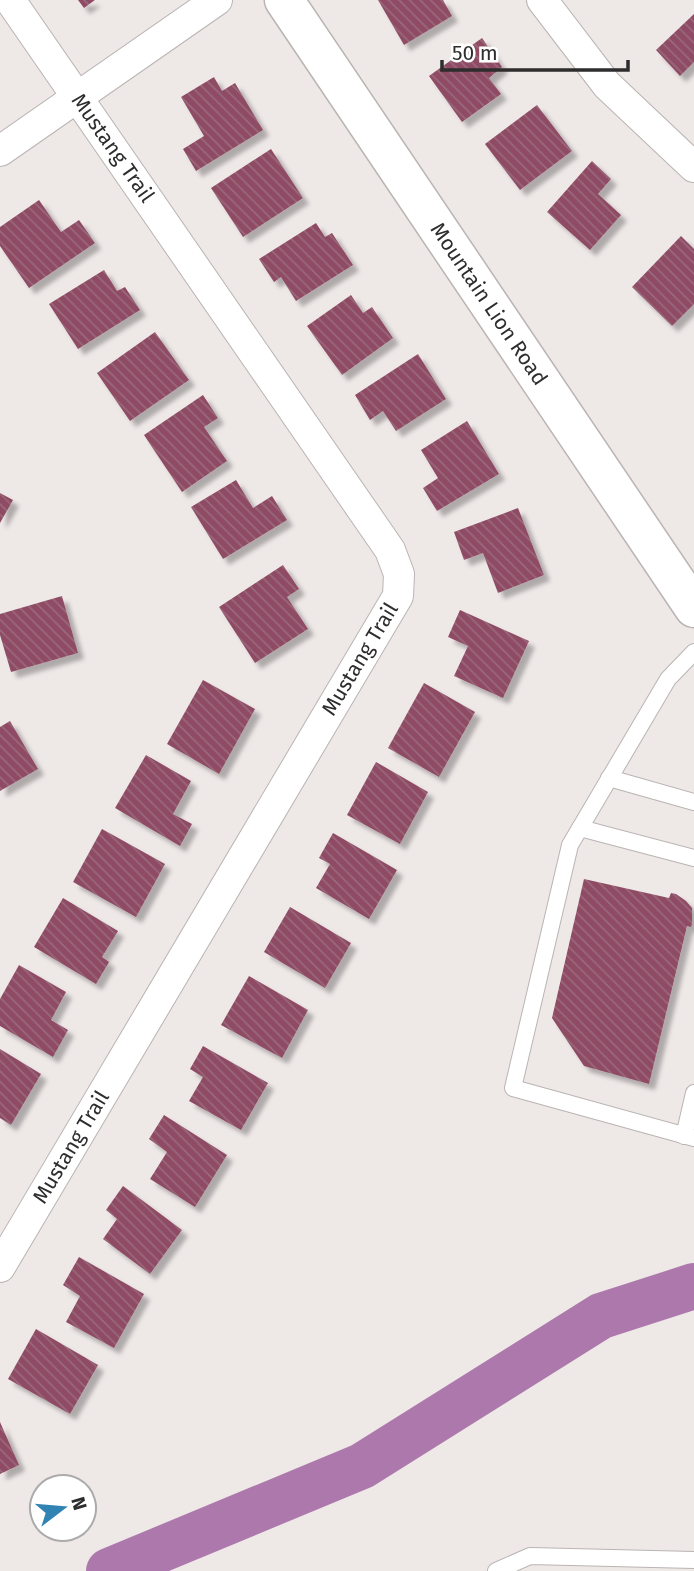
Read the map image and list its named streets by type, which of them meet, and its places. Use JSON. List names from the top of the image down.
{
  "streets": {
    "street": ["Mustang Trail", "Mountain Lion Road"]
  },
  "scale_bar": "50 m",
  "north": "right"
}
